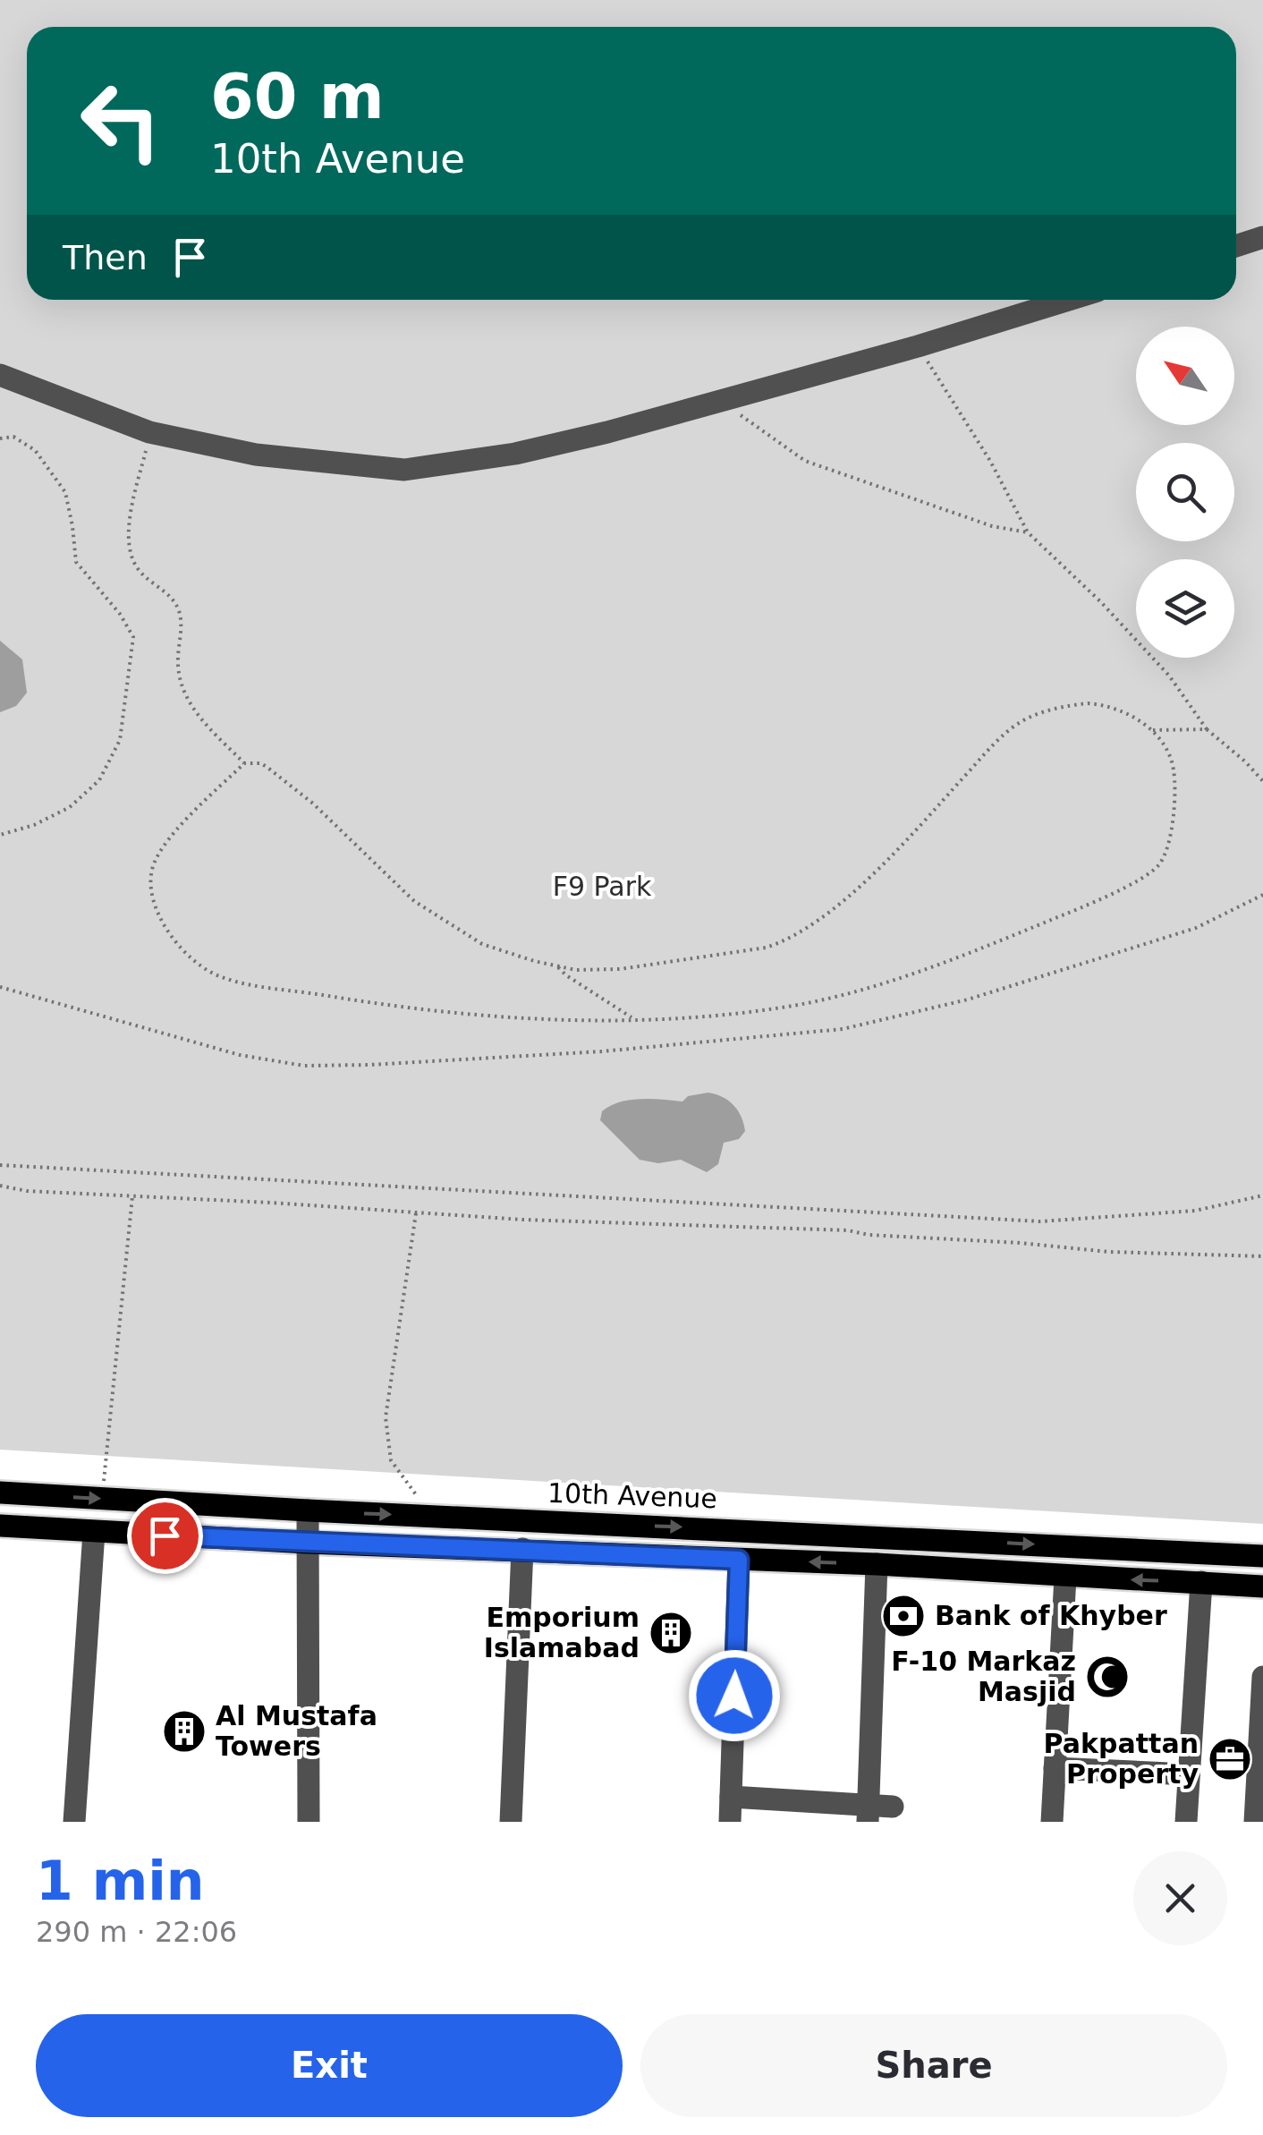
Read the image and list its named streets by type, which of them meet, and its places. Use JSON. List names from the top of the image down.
{
  "streets": {
    "main road": ["10th Avenue"]
  },
  "parks": ["F9 Park"],
  "places": {
    "bank": ["Bank of Khyber"],
    "building": ["Emporium Islamabad", "Al Mustafa Towers"],
    "mosque": ["F-10 Markaz Masjid"],
    "office": ["Pakpattan Property"]
  },
  "north": "top left",
  "page": {
    "turn": ["60 m", "10th Avenue"],
    "then": "Then",
    "heading": ["1 min", "290 m · 22:06"],
    "buttons": ["Exit", "Share"]
  }
}
